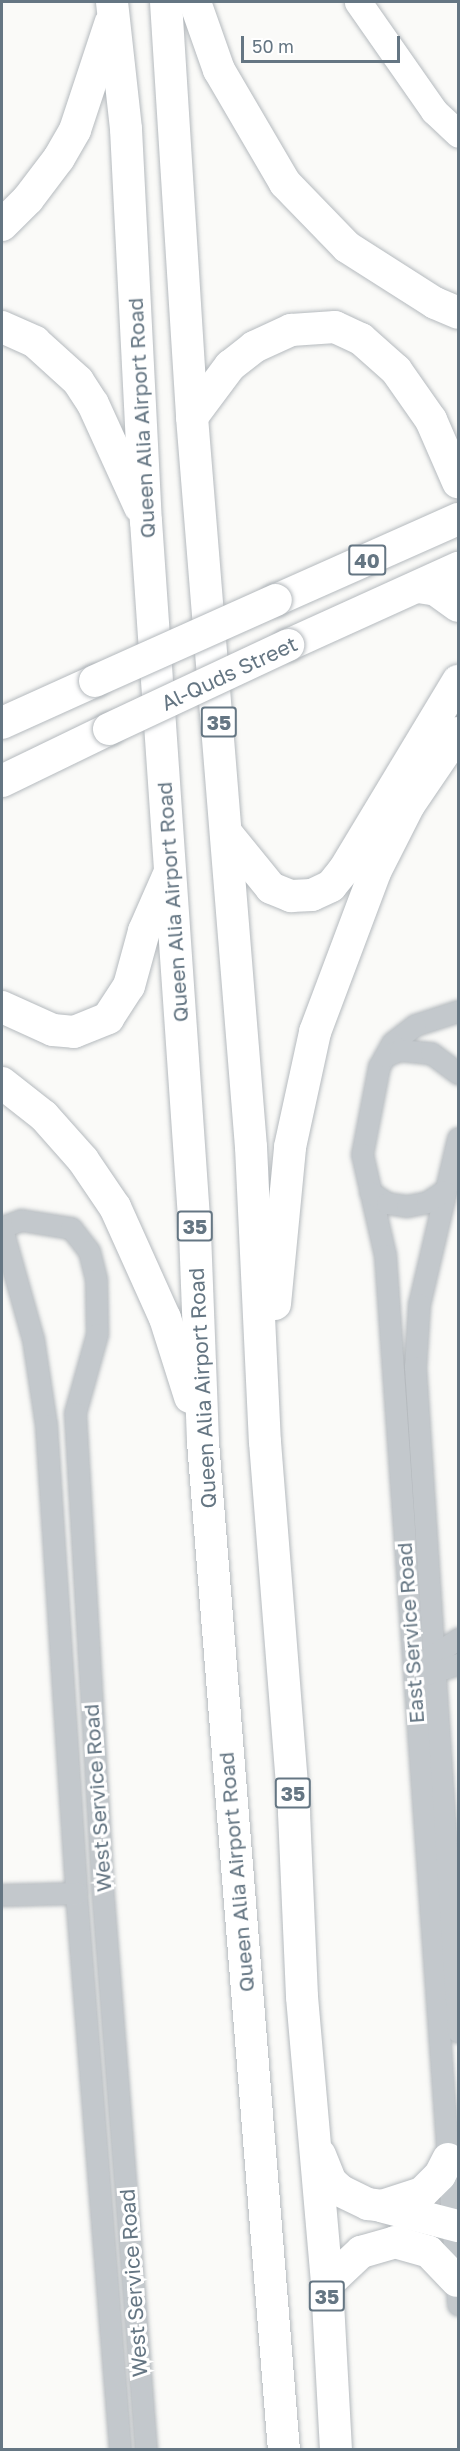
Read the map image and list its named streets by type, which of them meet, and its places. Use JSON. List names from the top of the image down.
{
  "streets": {
    "highway": [
      "Queen Alia Airport Road",
      "40",
      "Al-Quds Street",
      "35"
    ],
    "street": ["East Service Road", "West Service Road"]
  },
  "scale_bar": "50 m"
}
